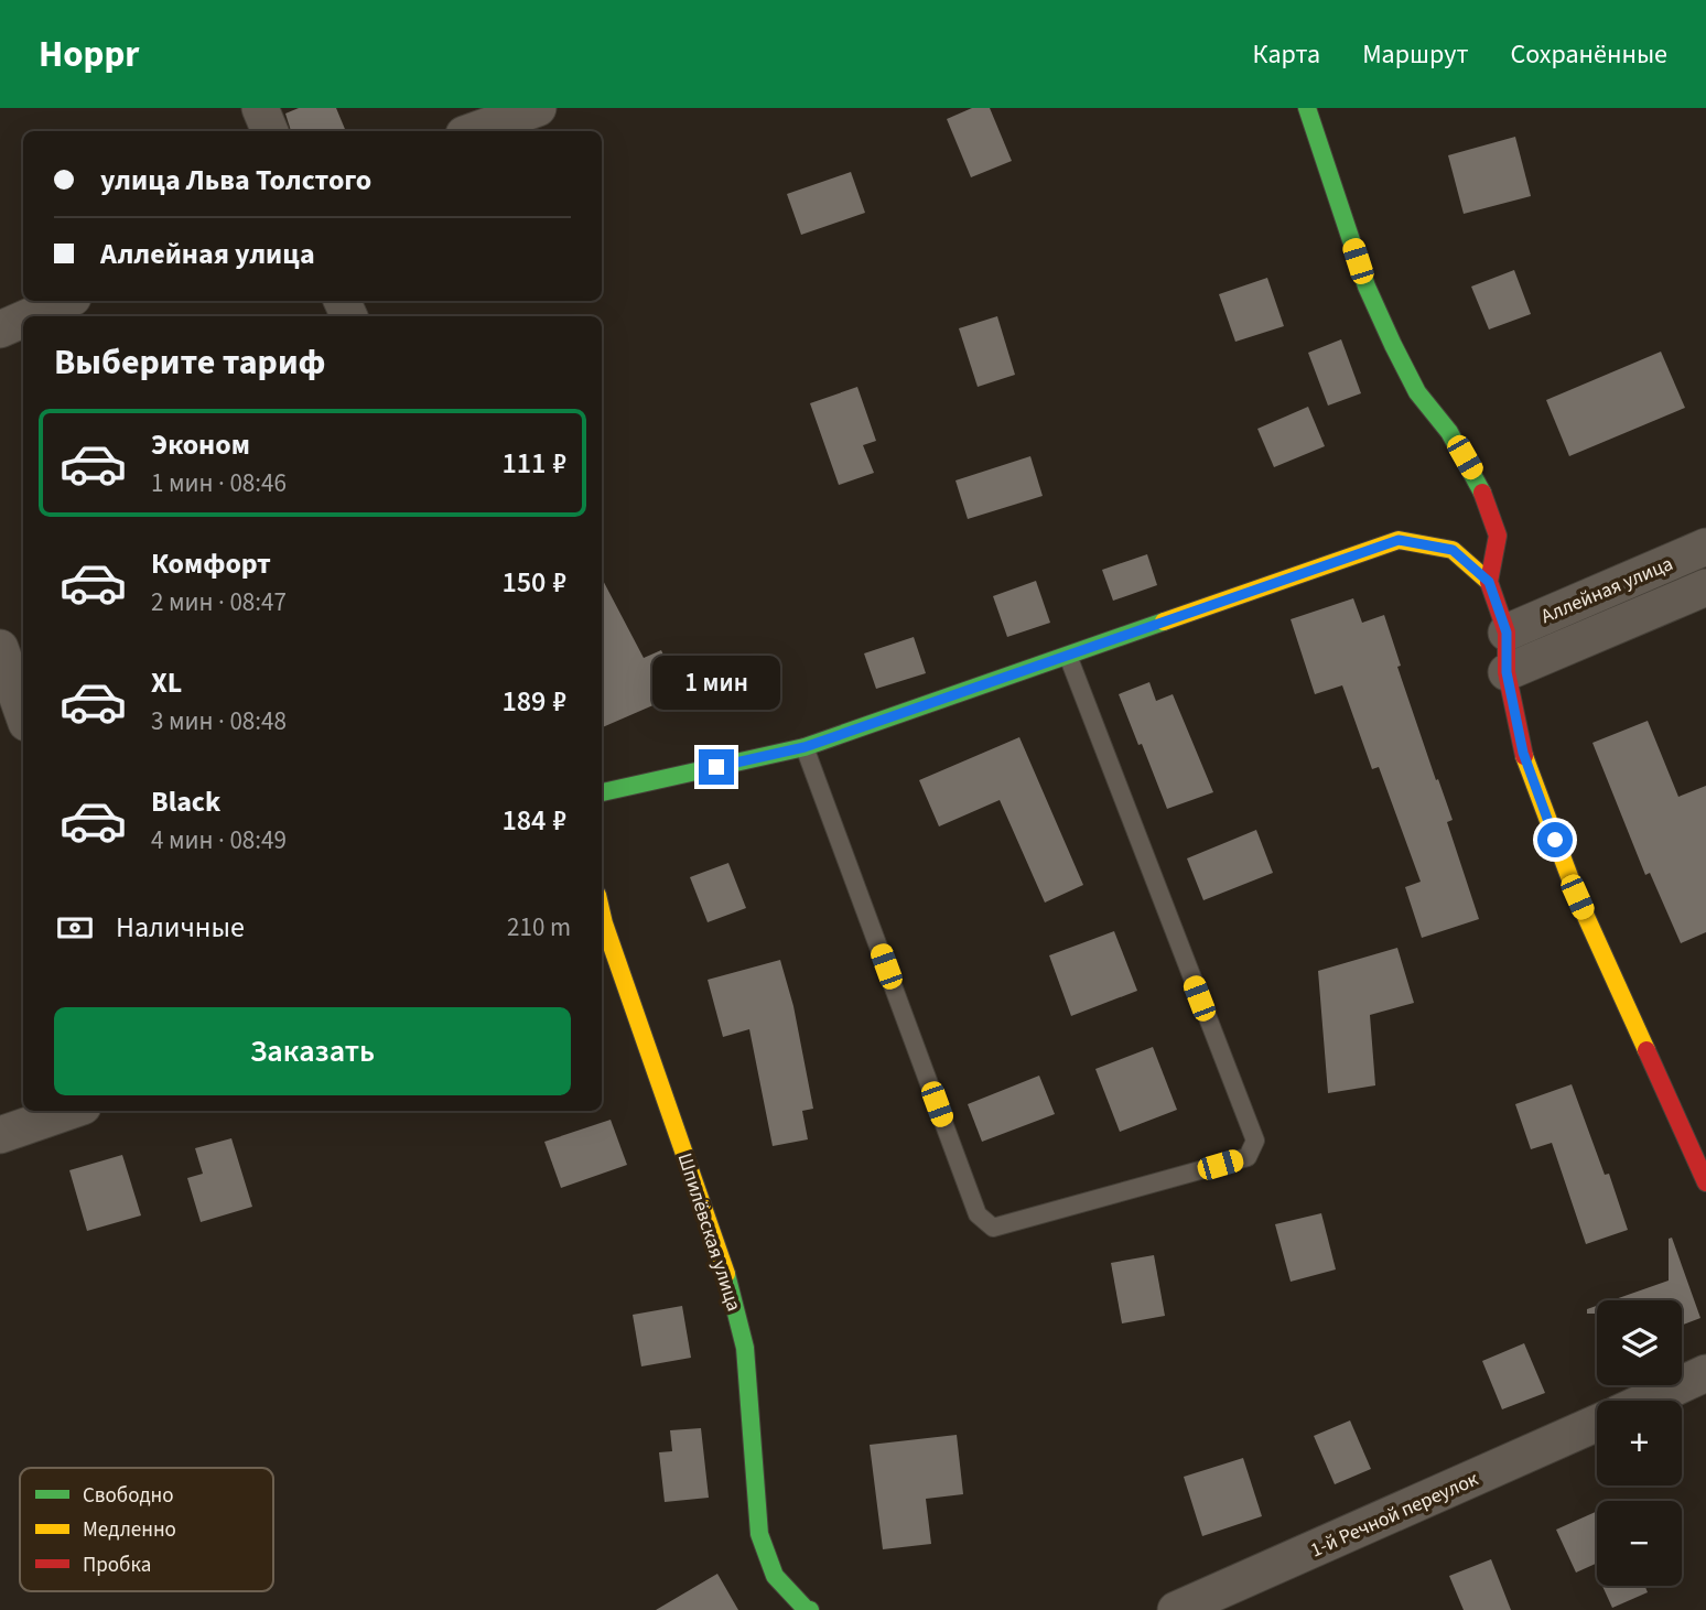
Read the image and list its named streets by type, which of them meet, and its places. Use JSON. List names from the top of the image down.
{
  "streets": {
    "street": ["Аллейная улица", "Шпилёвская улица", "1-й Речной переулок"]
  },
  "legend": ["Свободно", "Медленно", "Пробка"],
  "page": {
    "header": "Hoppr",
    "nav": ["Карта", "Маршрут", "Сохранённые"],
    "banner": ["улица Льва Толстого", "Аллейная улица"],
    "heading": "Выберите тариф",
    "list": [
      {
        "name": "Эконом",
        "note": "1 мин · 08:46",
        "value": "111 ₽"
      },
      {
        "name": "Комфорт",
        "note": "2 мин · 08:47",
        "value": "150 ₽"
      },
      {
        "name": "XL",
        "note": "3 мин · 08:48",
        "value": "189 ₽"
      },
      {
        "name": "Black",
        "note": "4 мин · 08:49",
        "value": "184 ₽"
      }
    ],
    "bubble": "1 мин",
    "pay": ["Наличные", "210 m"],
    "buttons": "Заказать",
    "map_buttons": ["+", "−"]
  }
}
